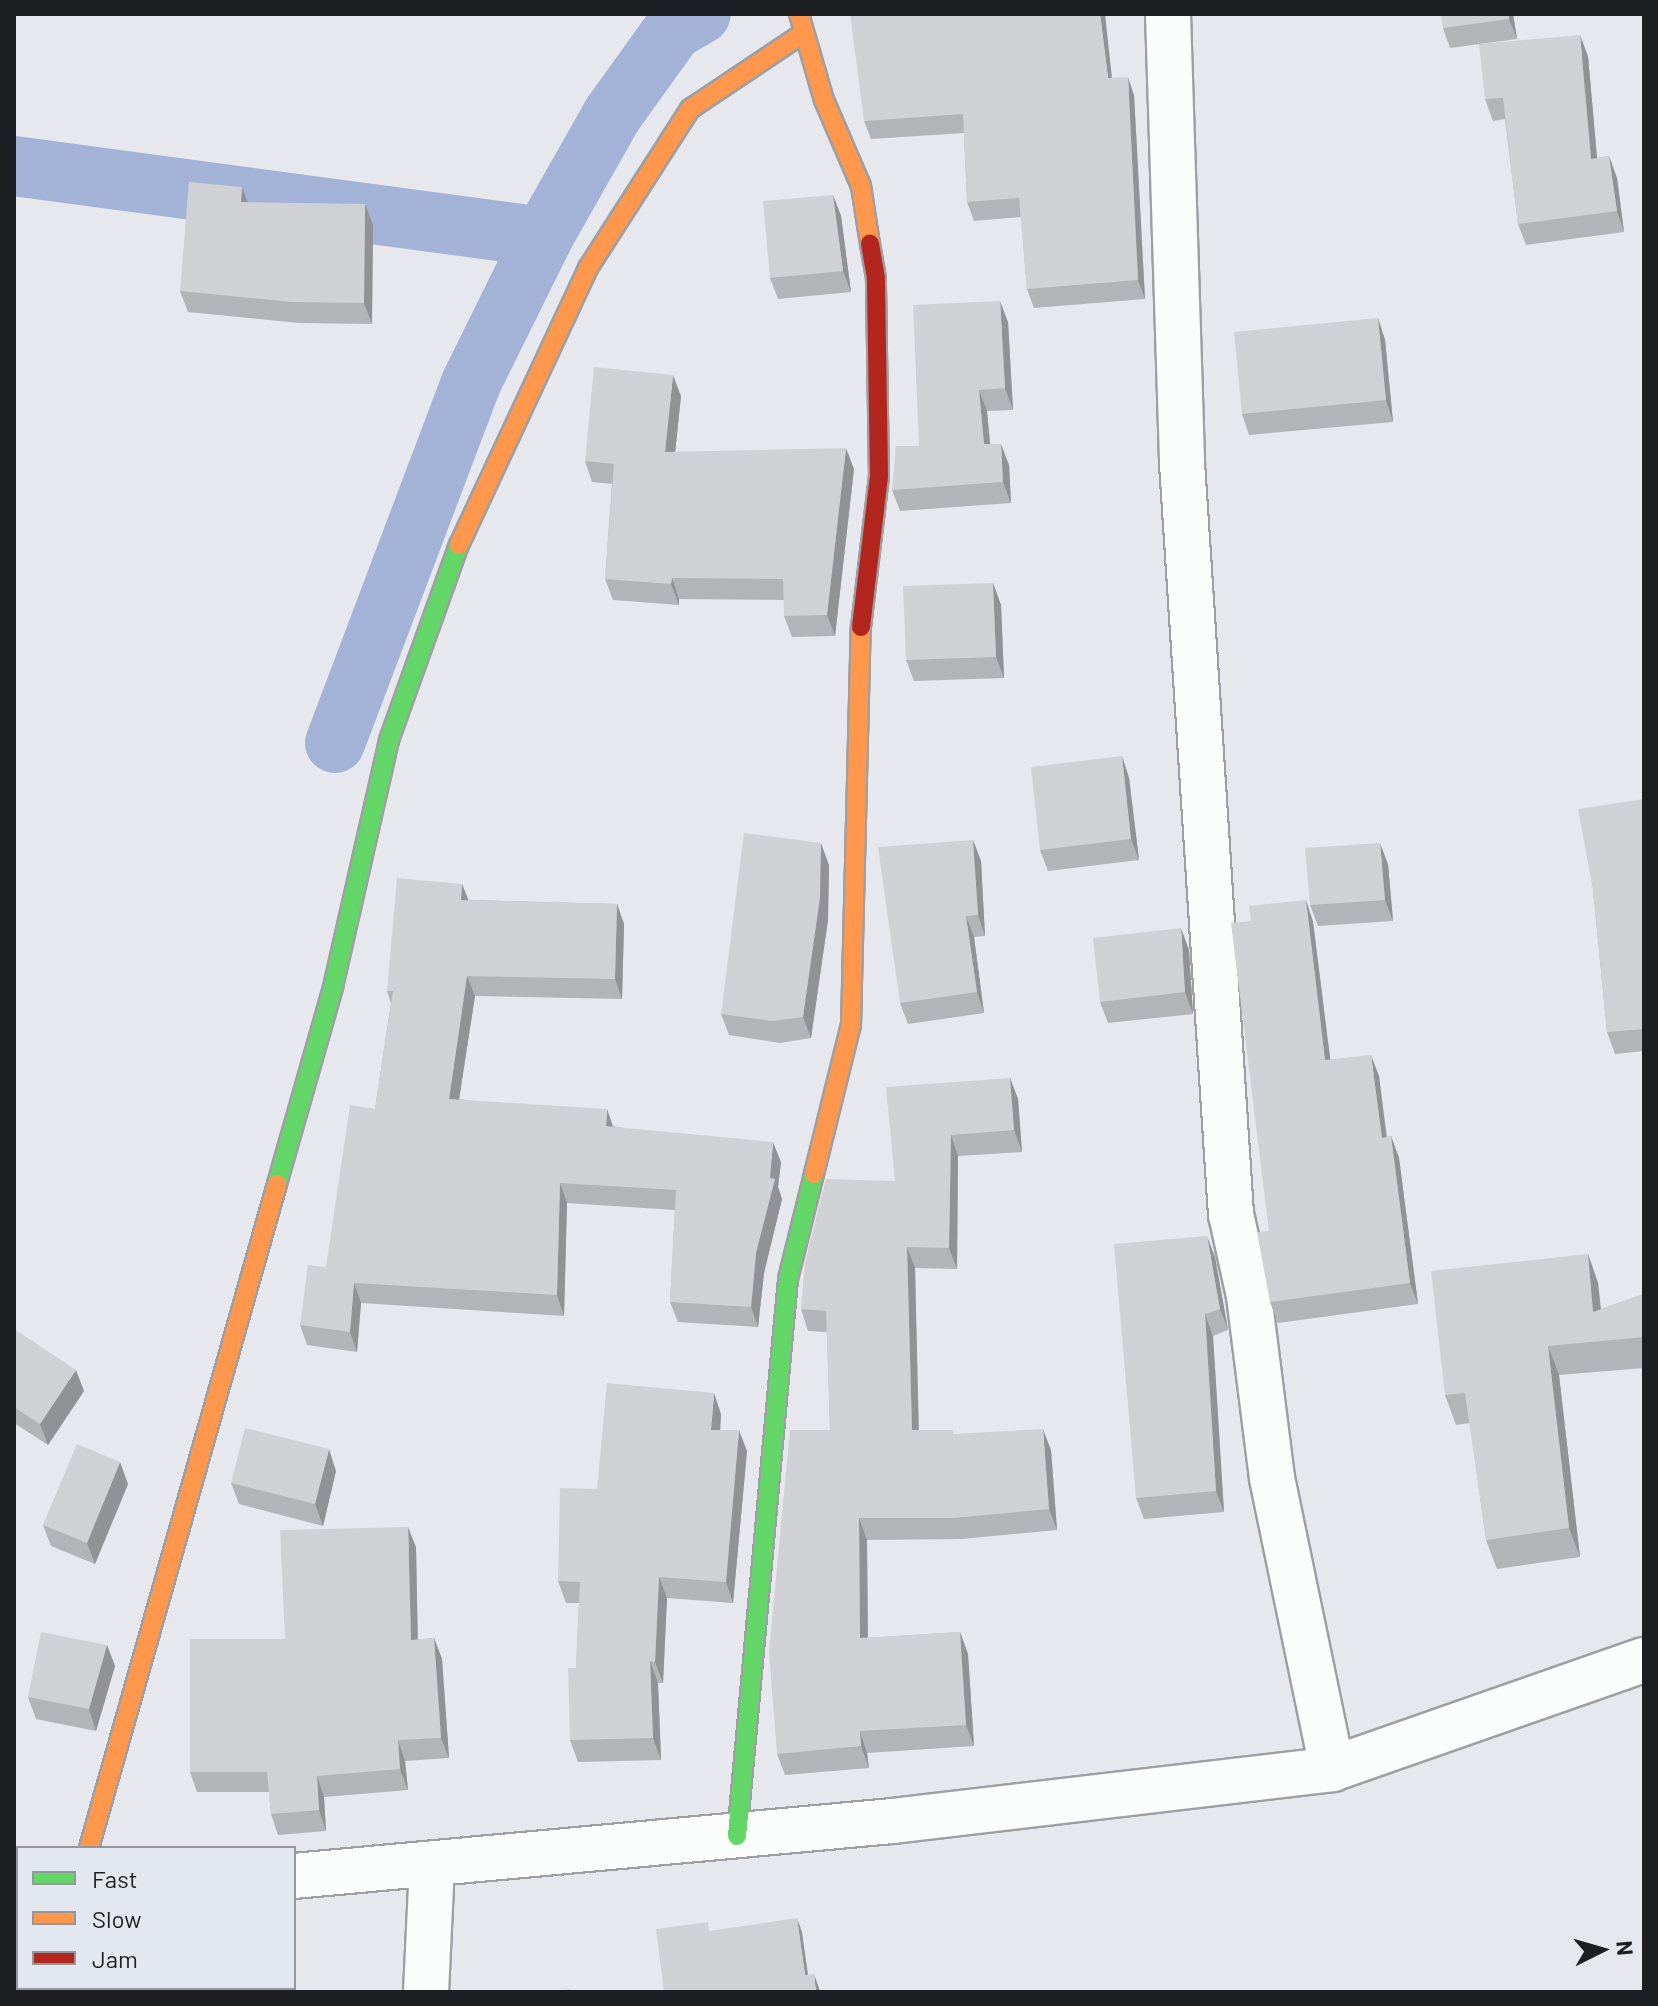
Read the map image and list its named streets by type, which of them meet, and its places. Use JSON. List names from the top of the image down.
{
  "legend": ["Fast", "Slow", "Jam"],
  "north": "right"
}
